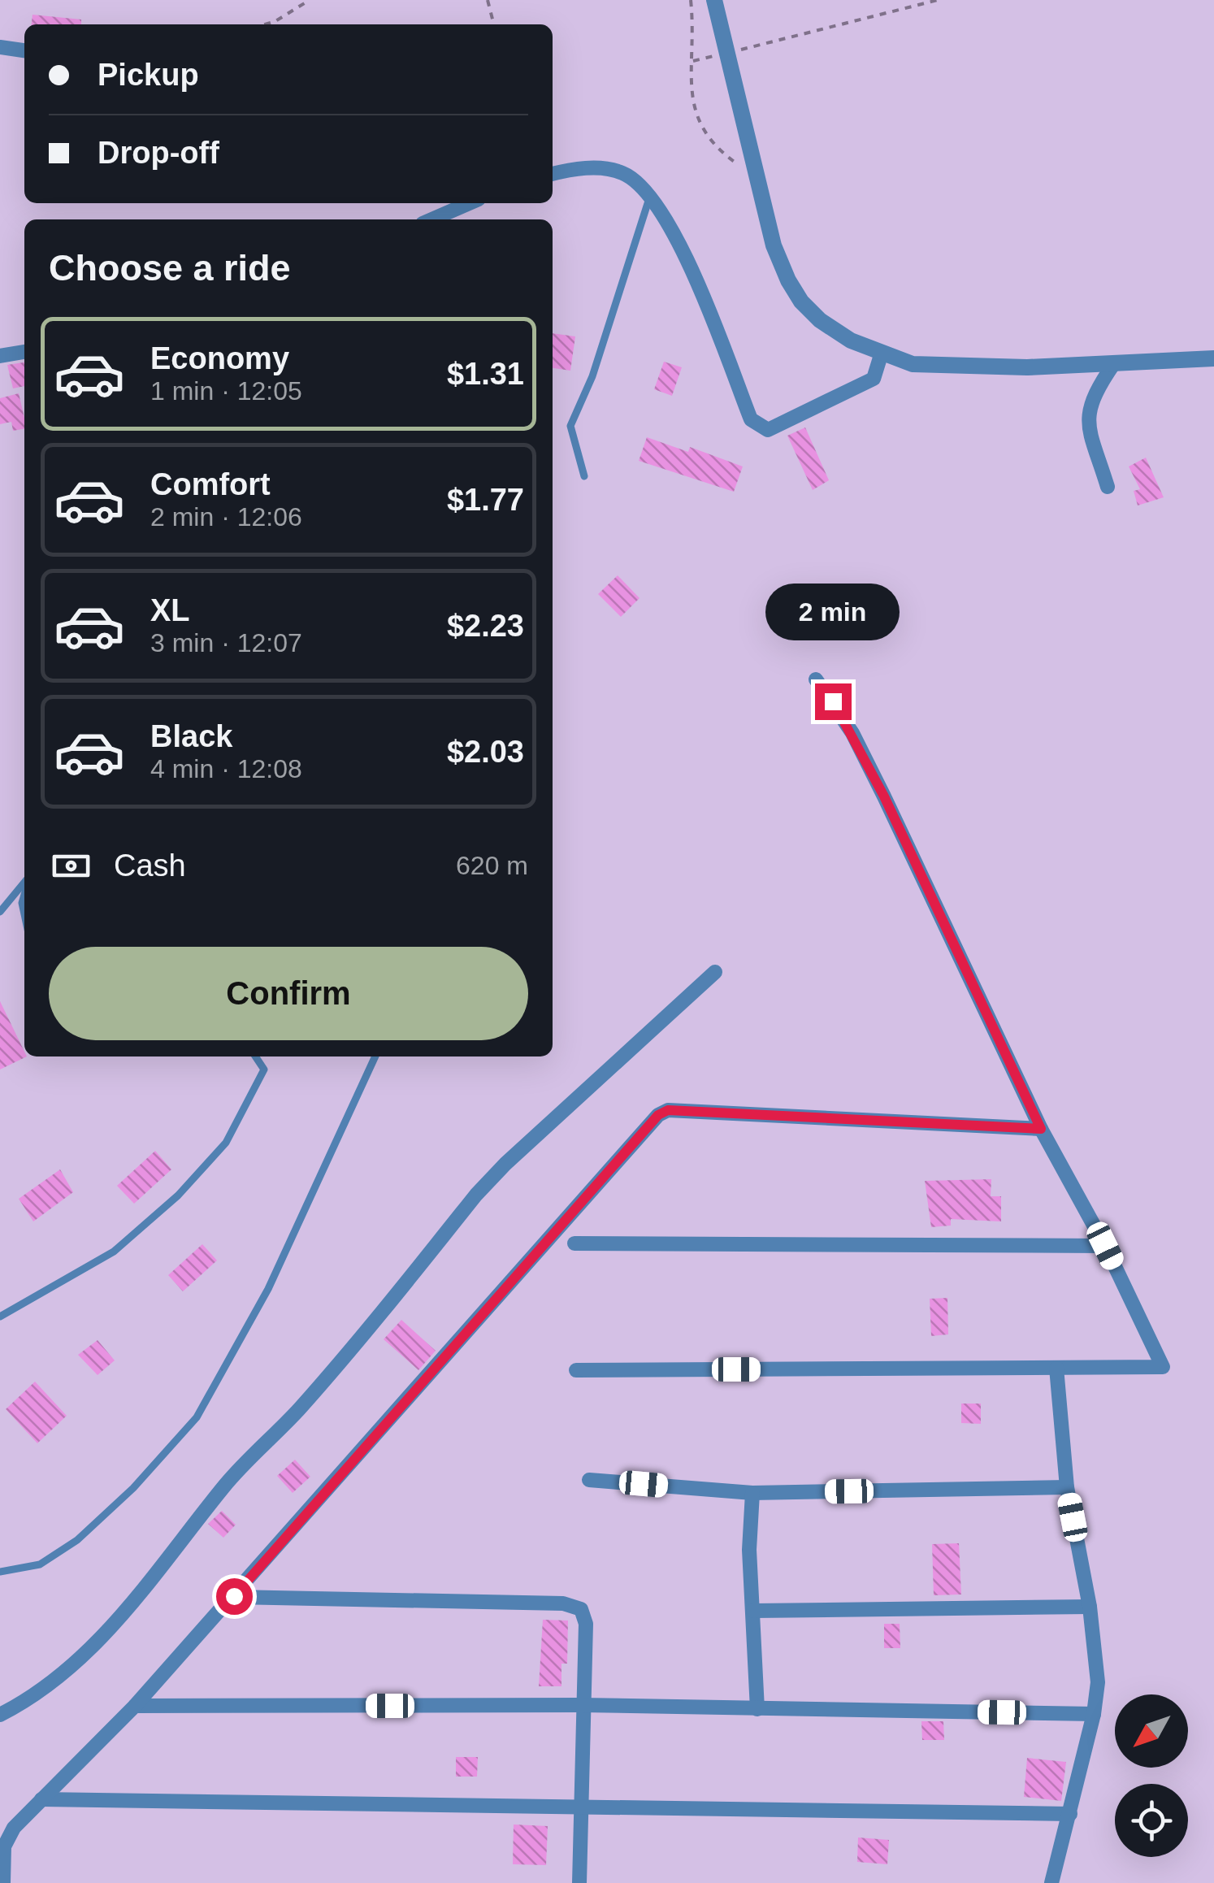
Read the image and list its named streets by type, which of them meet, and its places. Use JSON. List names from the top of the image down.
{
  "north": "bottom left",
  "page": {
    "banner": ["Pickup", "Drop-off"],
    "heading": "Choose a ride",
    "list": [
      {
        "name": "Economy",
        "note": "1 min · 12:05",
        "value": "$1.31"
      },
      {
        "name": "Comfort",
        "note": "2 min · 12:06",
        "value": "$1.77"
      },
      {
        "name": "XL",
        "note": "3 min · 12:07",
        "value": "$2.23"
      },
      {
        "name": "Black",
        "note": "4 min · 12:08",
        "value": "$2.03"
      }
    ],
    "bubble": "2 min",
    "pay": ["Cash", "620 m"],
    "buttons": "Confirm"
  }
}
